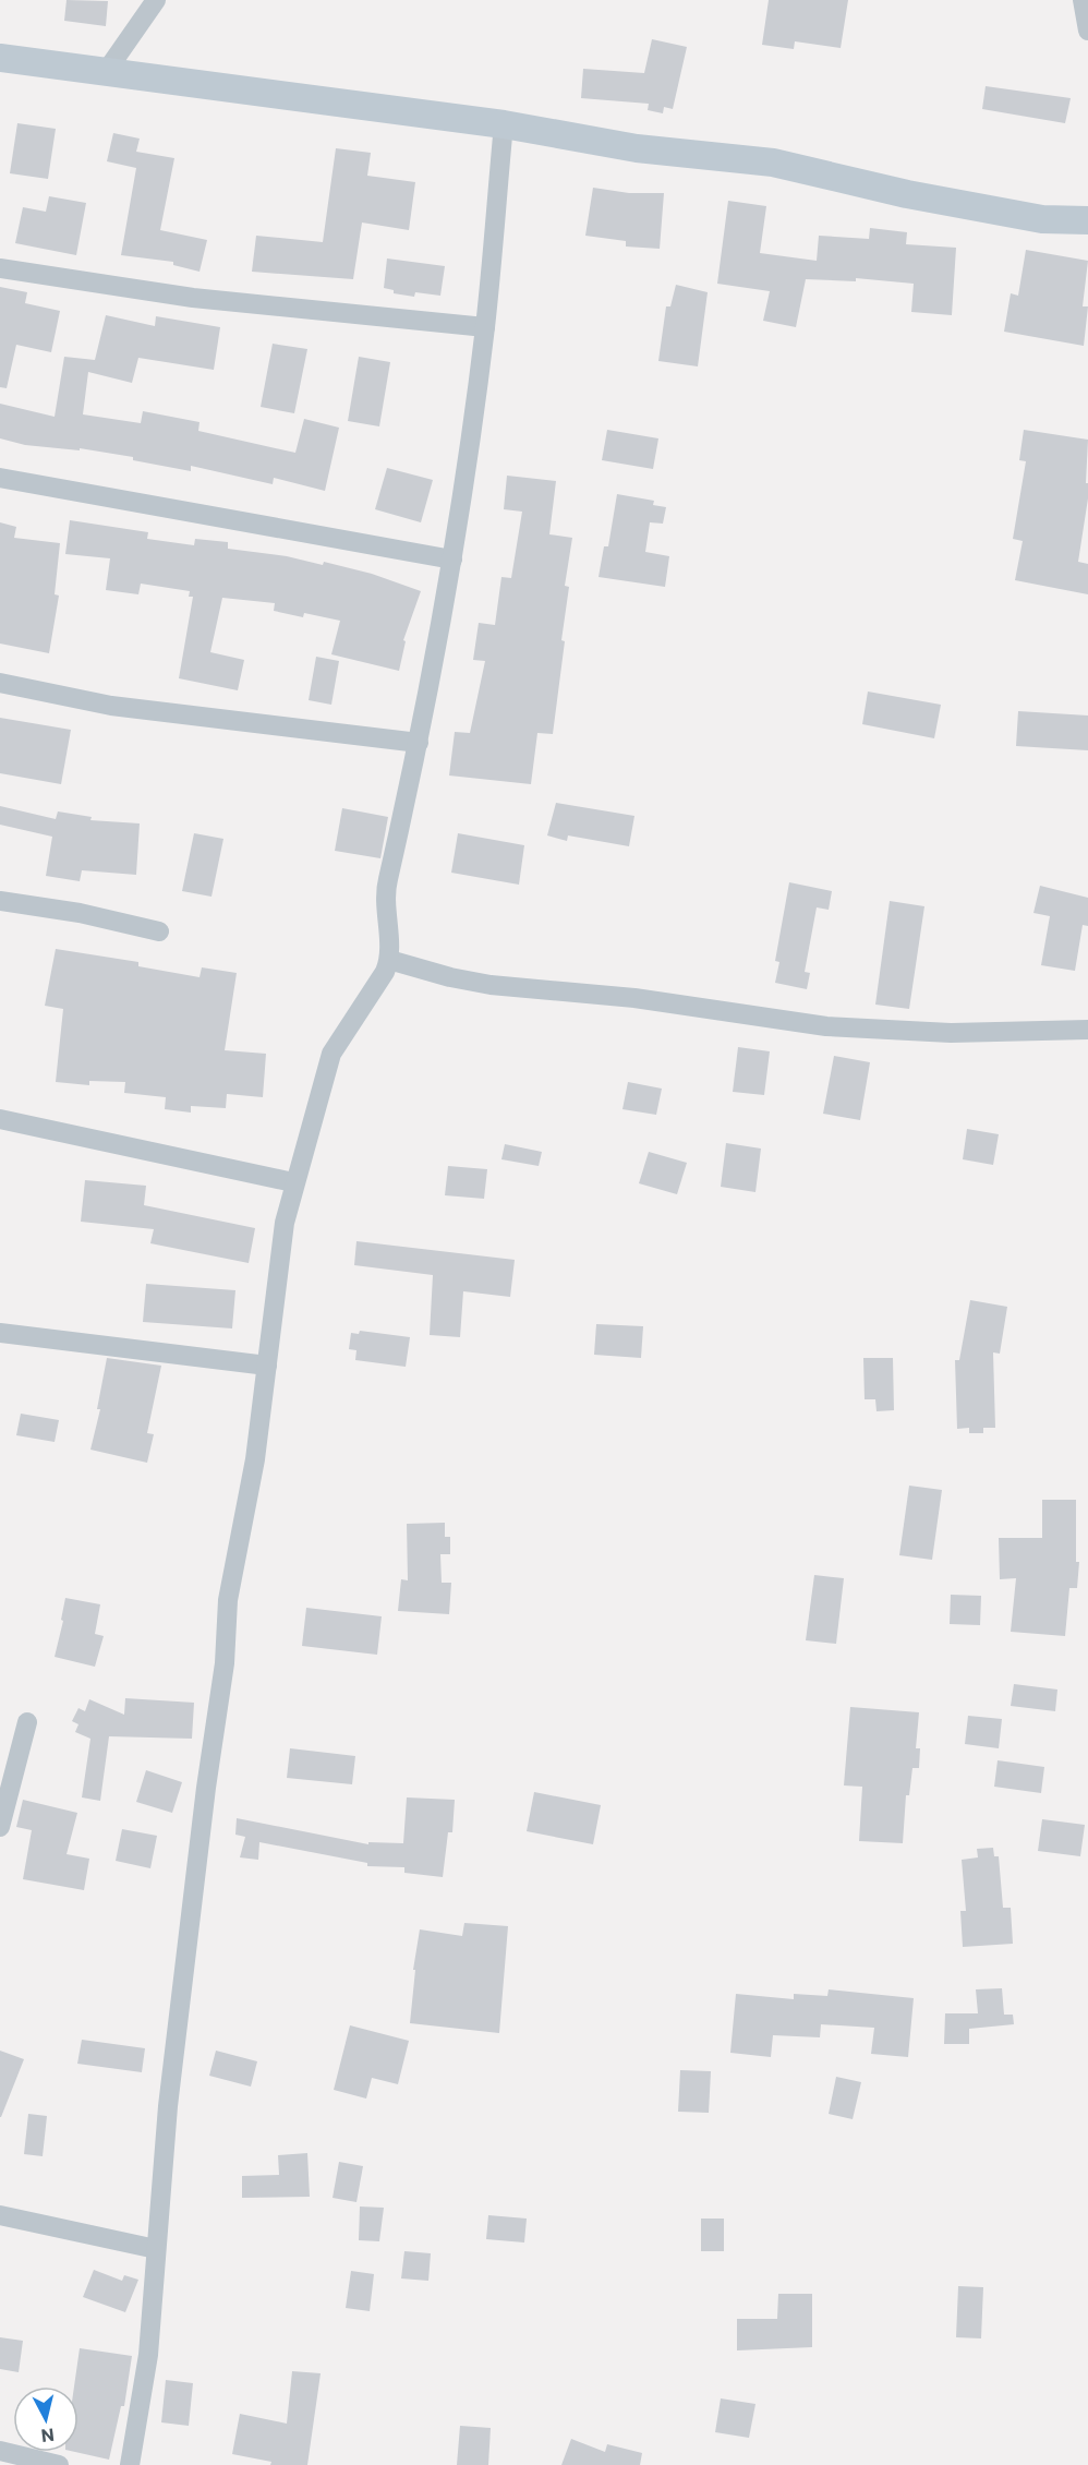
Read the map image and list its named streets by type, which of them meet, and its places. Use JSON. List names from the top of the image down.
{
  "north": "bottom"
}
